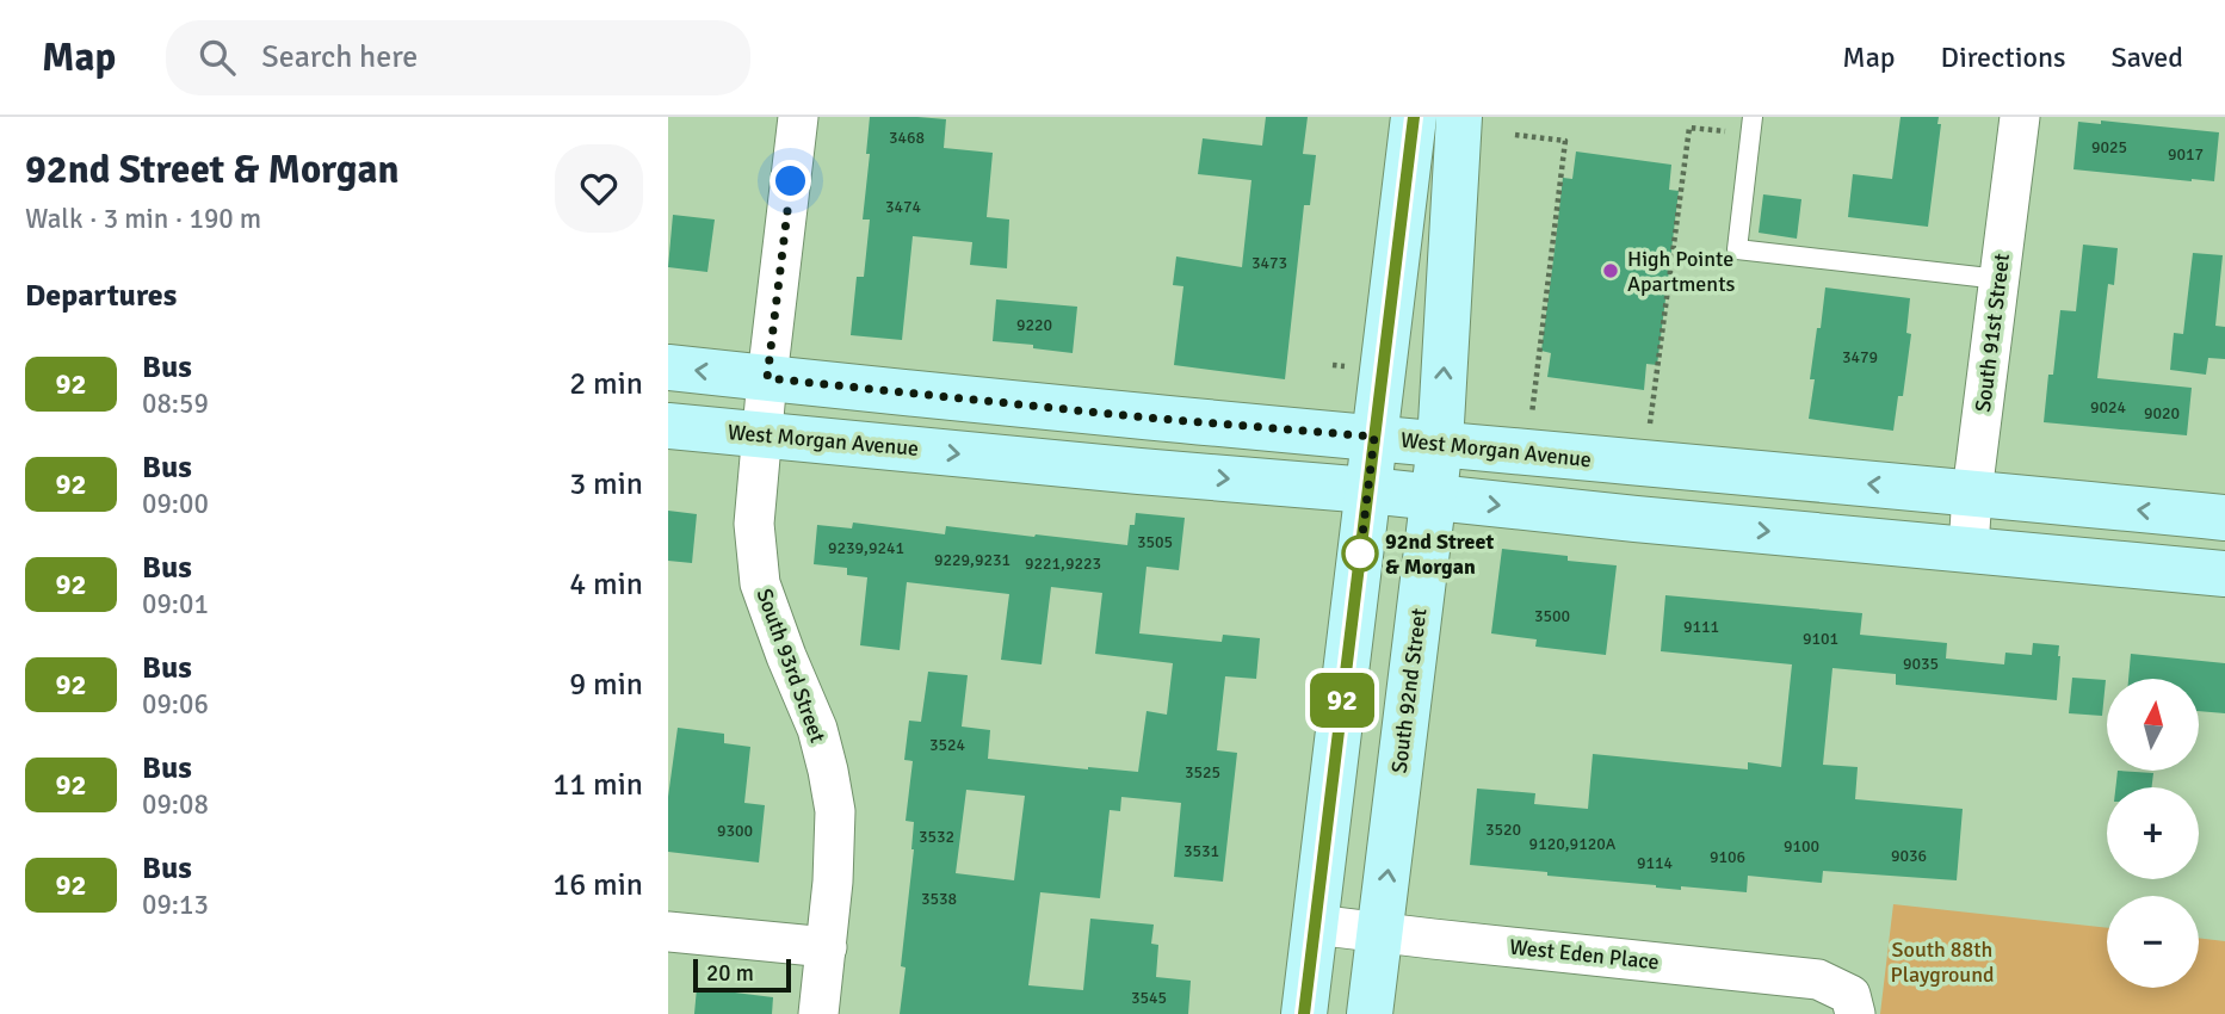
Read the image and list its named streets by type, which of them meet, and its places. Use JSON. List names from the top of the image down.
{
  "streets": {
    "street": [
      "South 91st Street",
      "West Morgan Avenue",
      "South 93rd Street",
      "South 92nd Street",
      "West Eden Place"
    ]
  },
  "crossings": [
    ["South 91st Street", "West Morgan Avenue"],
    ["West Morgan Avenue", "South 93rd Street"],
    ["West Morgan Avenue", "South 92nd Street"],
    ["South 92nd Street", "West Eden Place"]
  ],
  "parks": ["South 88th Playground"],
  "places": ["High Pointe Apartments", "92nd Street & Morgan"],
  "lines": ["bus line 92"],
  "house_numbers": [
    "3468",
    "9025",
    "9017",
    "3474",
    "3473",
    "9220",
    "3479",
    "9024",
    "9020",
    "3505",
    "9239,9241",
    "9229,9231",
    "9221,9223",
    "3500",
    "9111",
    "9101",
    "9035",
    "3524",
    "3525",
    "3520",
    "9300",
    "3532",
    "9120,9120A",
    "9100",
    "3531",
    "9036",
    "9106",
    "9114",
    "3538",
    "3545"
  ],
  "scale_bar": "20 m",
  "north": "top",
  "page": {
    "header": "Map",
    "search": "Search here",
    "nav": ["Map", "Directions", "Saved"],
    "heading": [
      ["92nd Street & Morgan", "Walk · 3 min · 190 m"],
      "Departures"
    ],
    "on_map": "92",
    "list": [
      {
        "mark": "92",
        "name": "Bus",
        "note": "08:59",
        "value": "2 min"
      },
      {
        "mark": "92",
        "name": "Bus",
        "note": "09:00",
        "value": "3 min"
      },
      {
        "mark": "92",
        "name": "Bus",
        "note": "09:01",
        "value": "4 min"
      },
      {
        "mark": "92",
        "name": "Bus",
        "note": "09:06",
        "value": "9 min"
      },
      {
        "mark": "92",
        "name": "Bus",
        "note": "09:08",
        "value": "11 min"
      },
      {
        "mark": "92",
        "name": "Bus",
        "note": "09:13",
        "value": "16 min"
      }
    ],
    "map_buttons": ["+", "−"],
    "scale": "20 m"
  }
}
